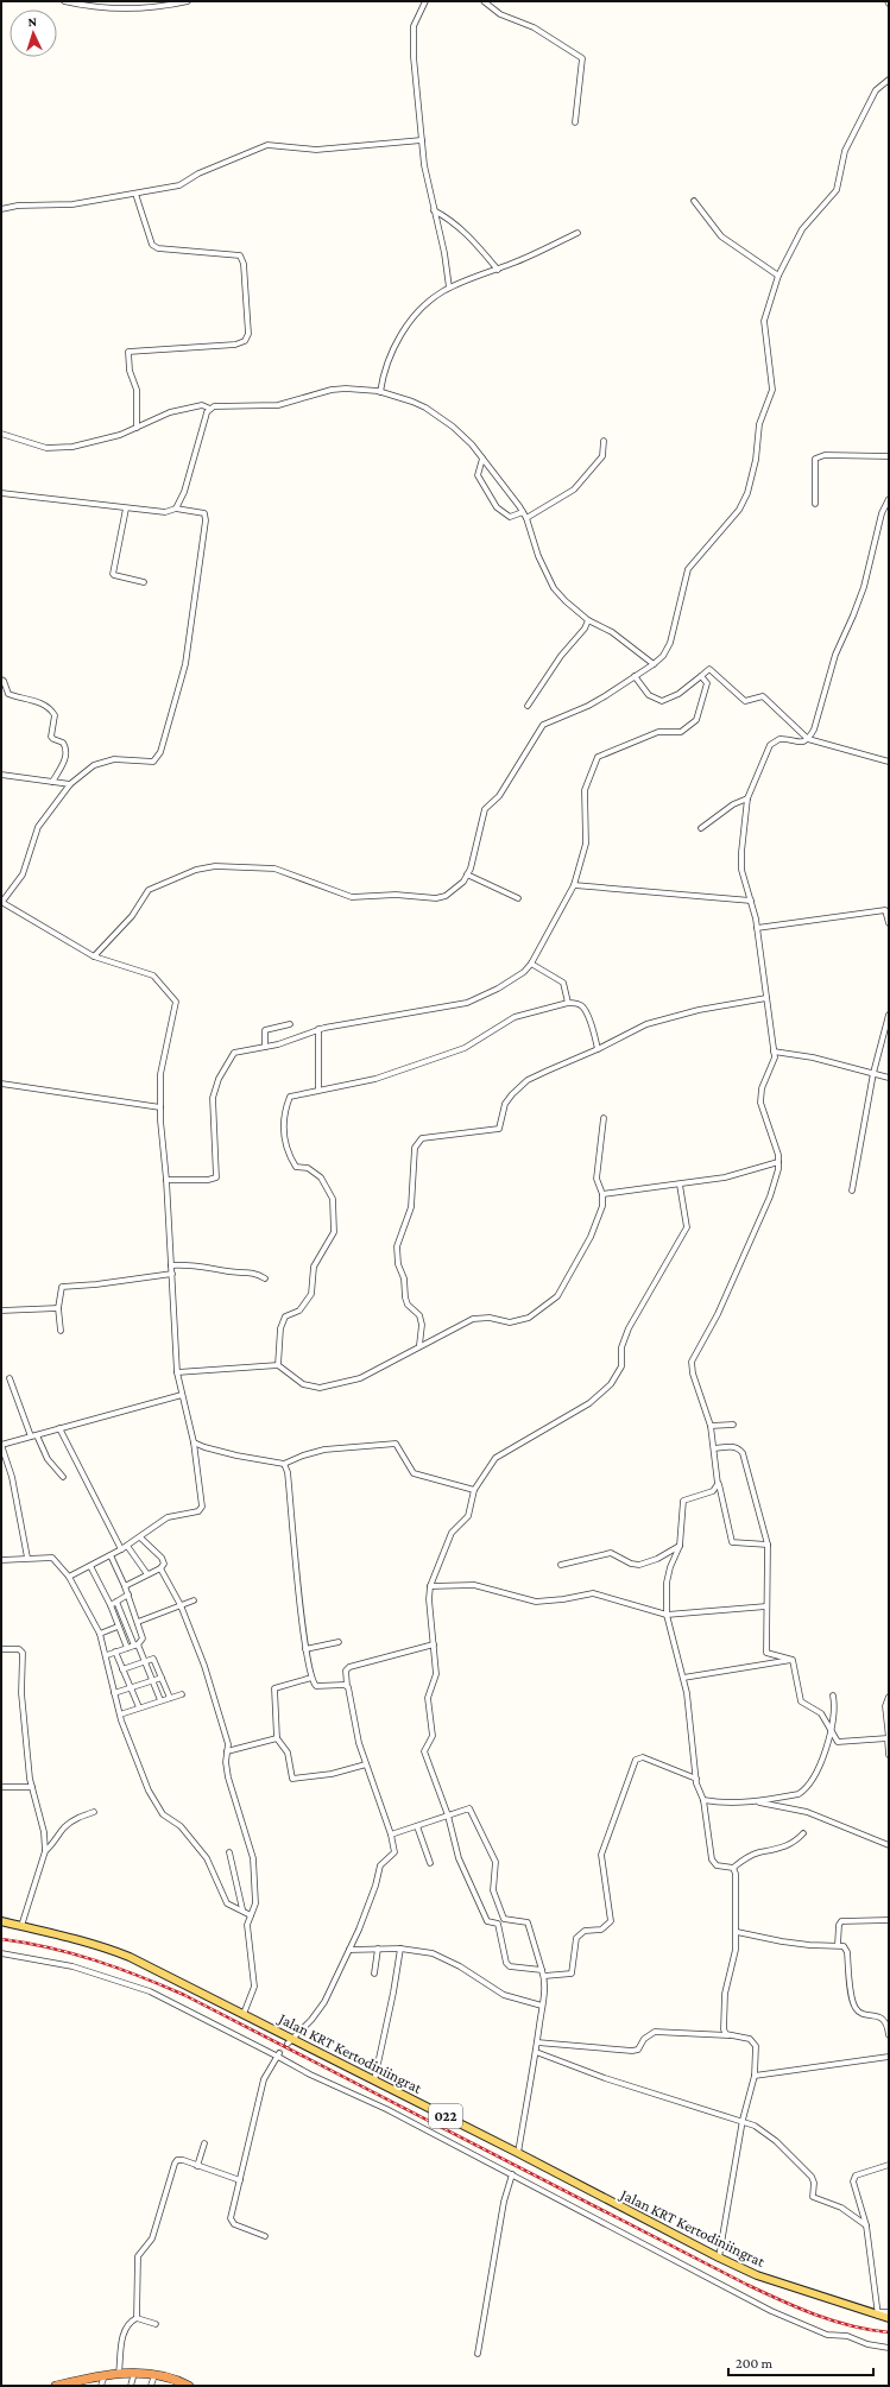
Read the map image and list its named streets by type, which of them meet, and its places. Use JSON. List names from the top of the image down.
{
  "streets": {
    "main road": ["Jalan KRT Kertodiniingrat", "022"]
  },
  "scale_bar": "200 m",
  "north": "top"
}
